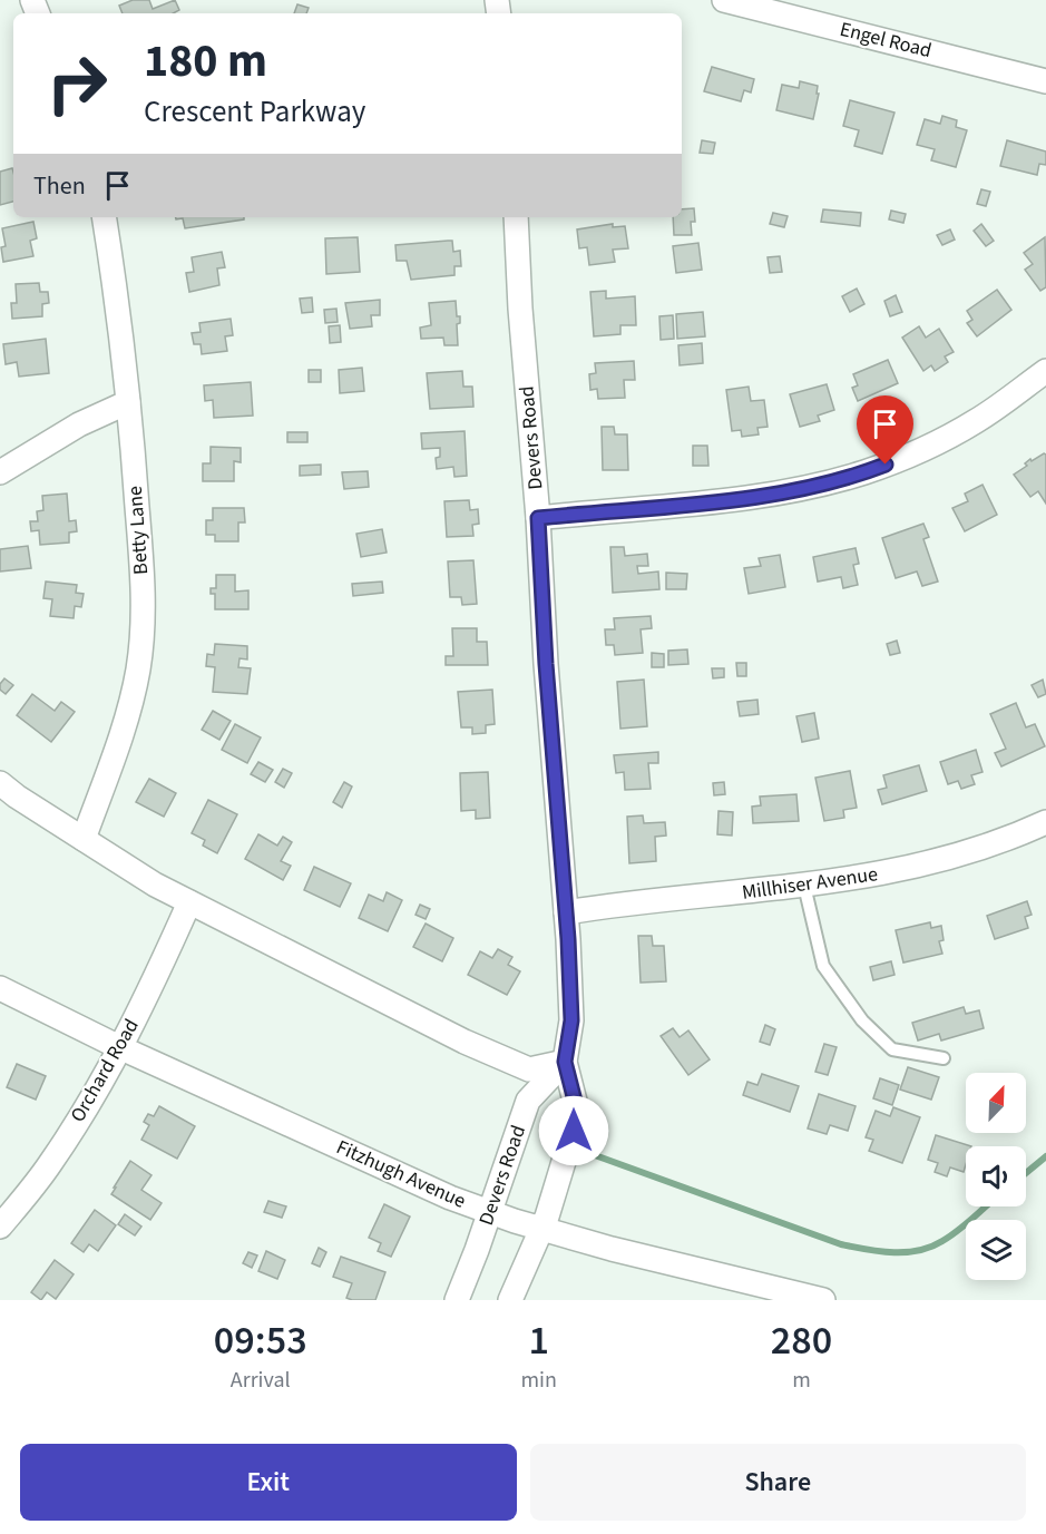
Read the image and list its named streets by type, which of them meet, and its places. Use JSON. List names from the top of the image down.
{
  "streets": {
    "street": [
      "Engel Road",
      "Devers Road",
      "Betty Lane",
      "Millhiser Avenue",
      "Orchard Road",
      "Fitzhugh Avenue"
    ]
  },
  "crossings": [
    ["Devers Road", "Millhiser Avenue"],
    ["Devers Road", "Fitzhugh Avenue"],
    ["Orchard Road", "Fitzhugh Avenue"]
  ],
  "north": "top right",
  "page": {
    "turn": ["180 m", "Crescent Parkway"],
    "then": "Then",
    "eta": [
      "09:53",
      "Arrival",
      "1",
      "min",
      "280",
      "m"
    ],
    "buttons": ["Exit", "Share"]
  }
}
